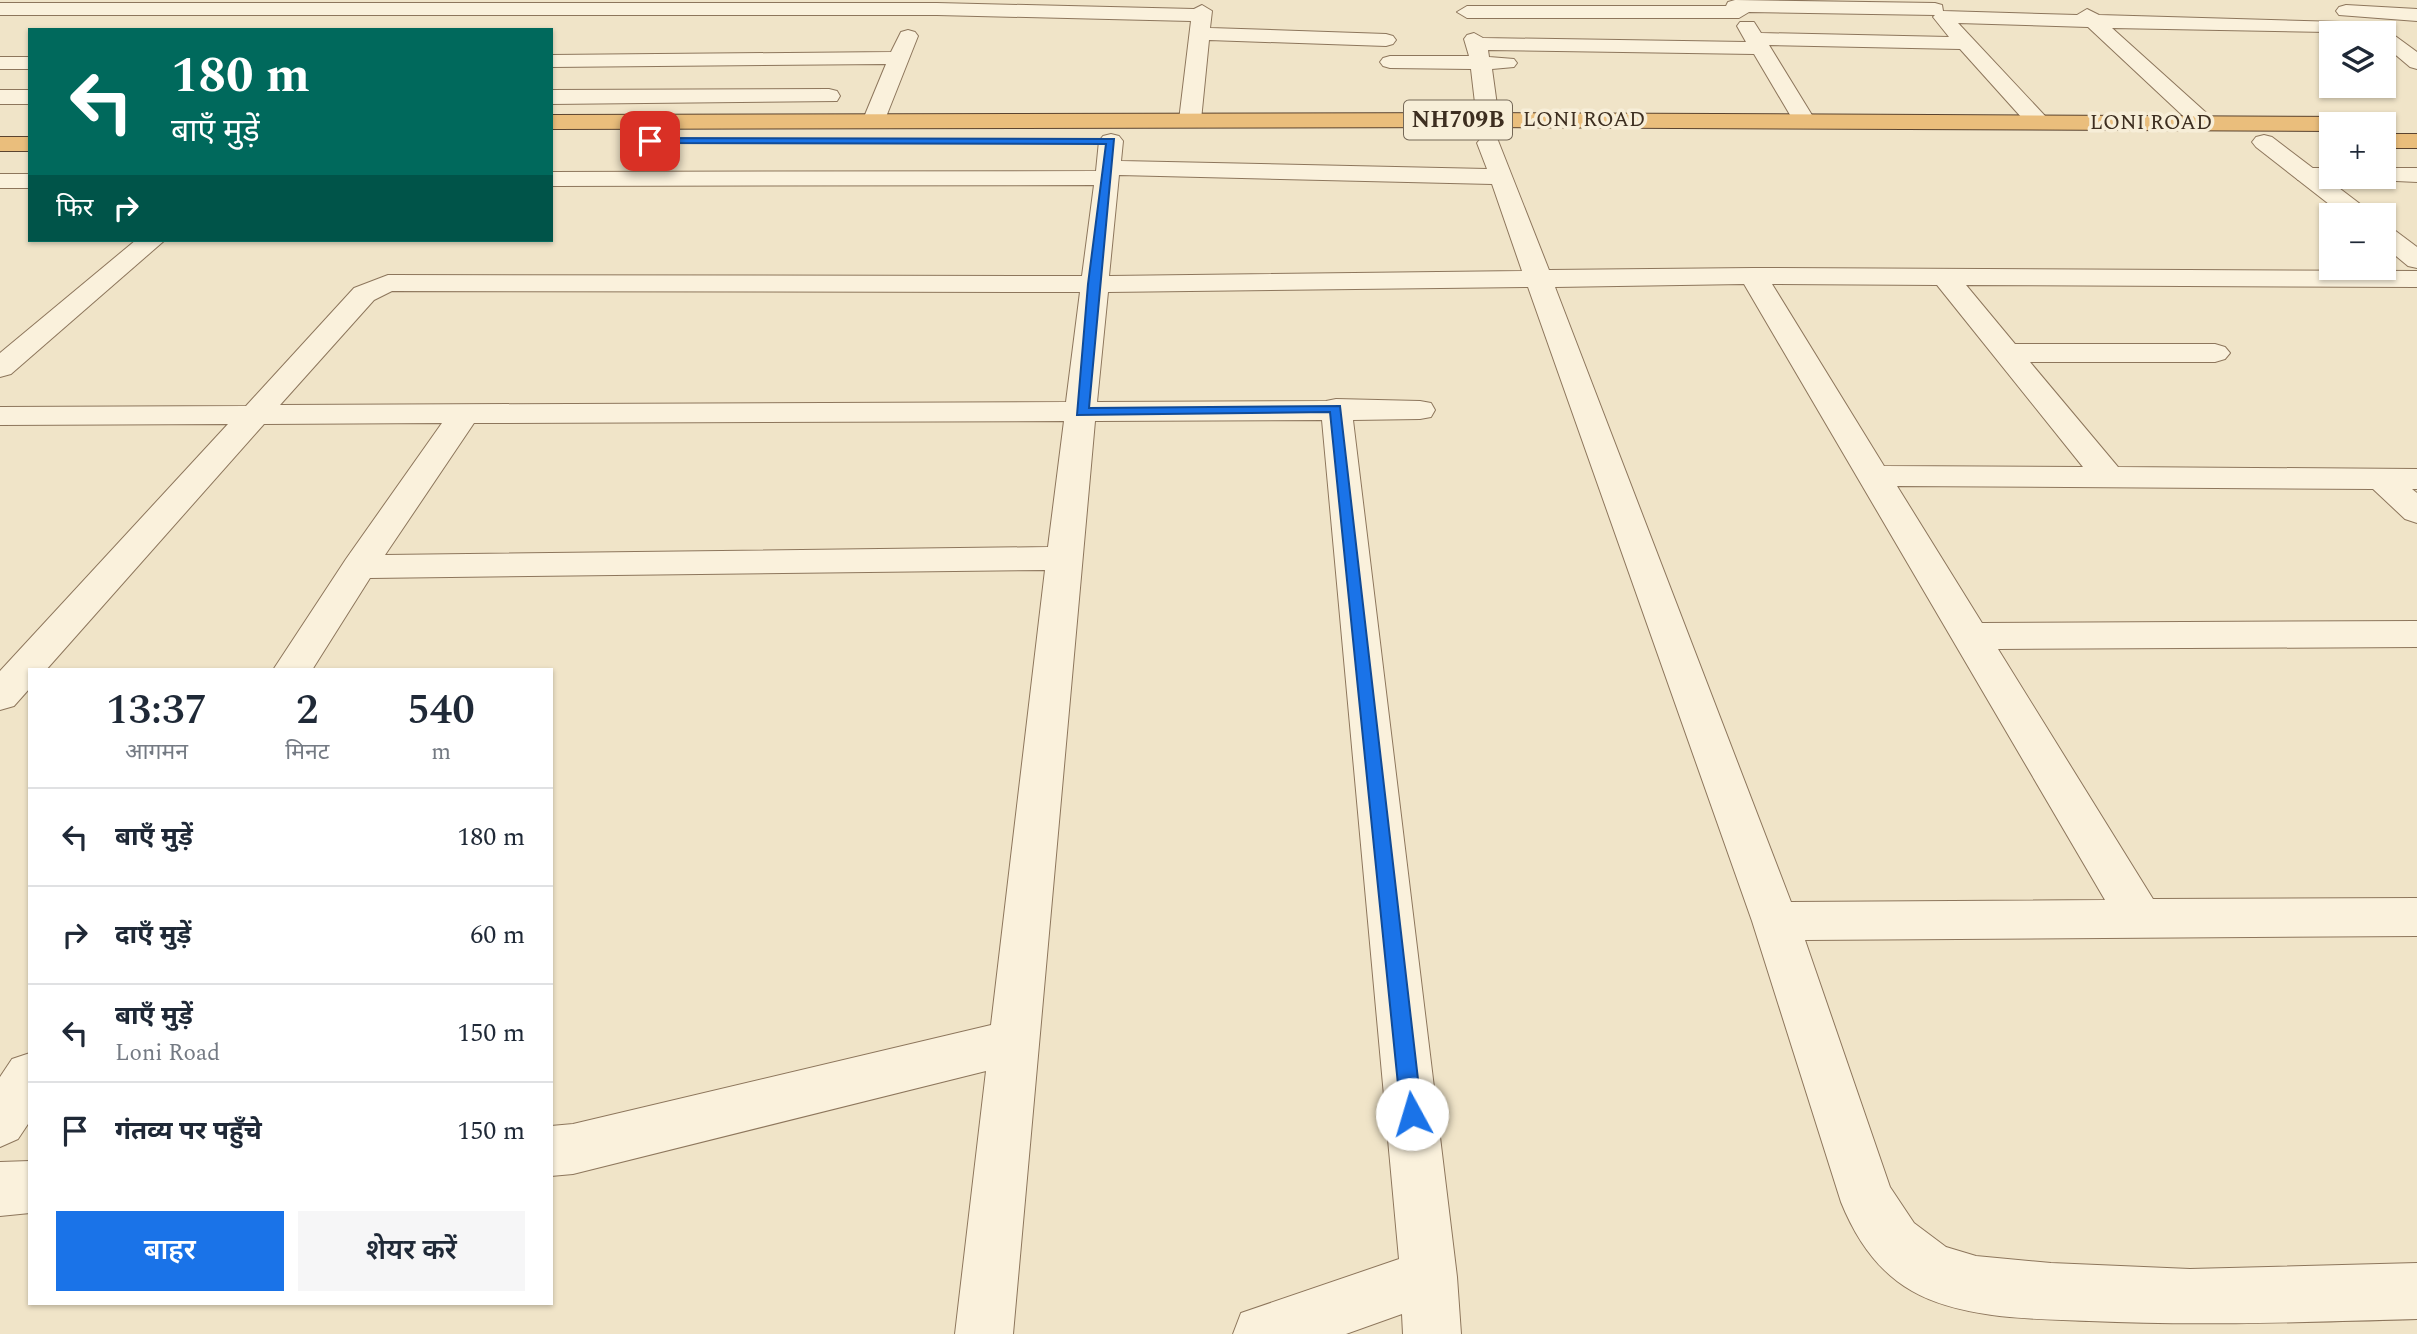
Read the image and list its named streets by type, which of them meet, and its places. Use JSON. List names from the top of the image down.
{
  "streets": {
    "highway": ["NH709B", "LONI ROAD"]
  },
  "page": {
    "map_buttons": ["+", "−"],
    "turn": ["180 m", "बाएँ मुड़ें"],
    "then": "फिर",
    "eta": [
      "13:37",
      "आगमन",
      "2",
      "मिनट",
      "540",
      "m"
    ],
    "list": [
      {
        "name": "बाएँ मुड़ें",
        "value": "180 m"
      },
      {
        "name": "दाएँ मुड़ें",
        "value": "60 m"
      },
      {
        "name": "बाएँ मुड़ें",
        "note": "Loni Road",
        "value": "150 m"
      },
      {
        "name": "गंतव्य पर पहुँचे",
        "value": "150 m"
      }
    ],
    "buttons": ["बाहर", "शेयर करें"]
  }
}
